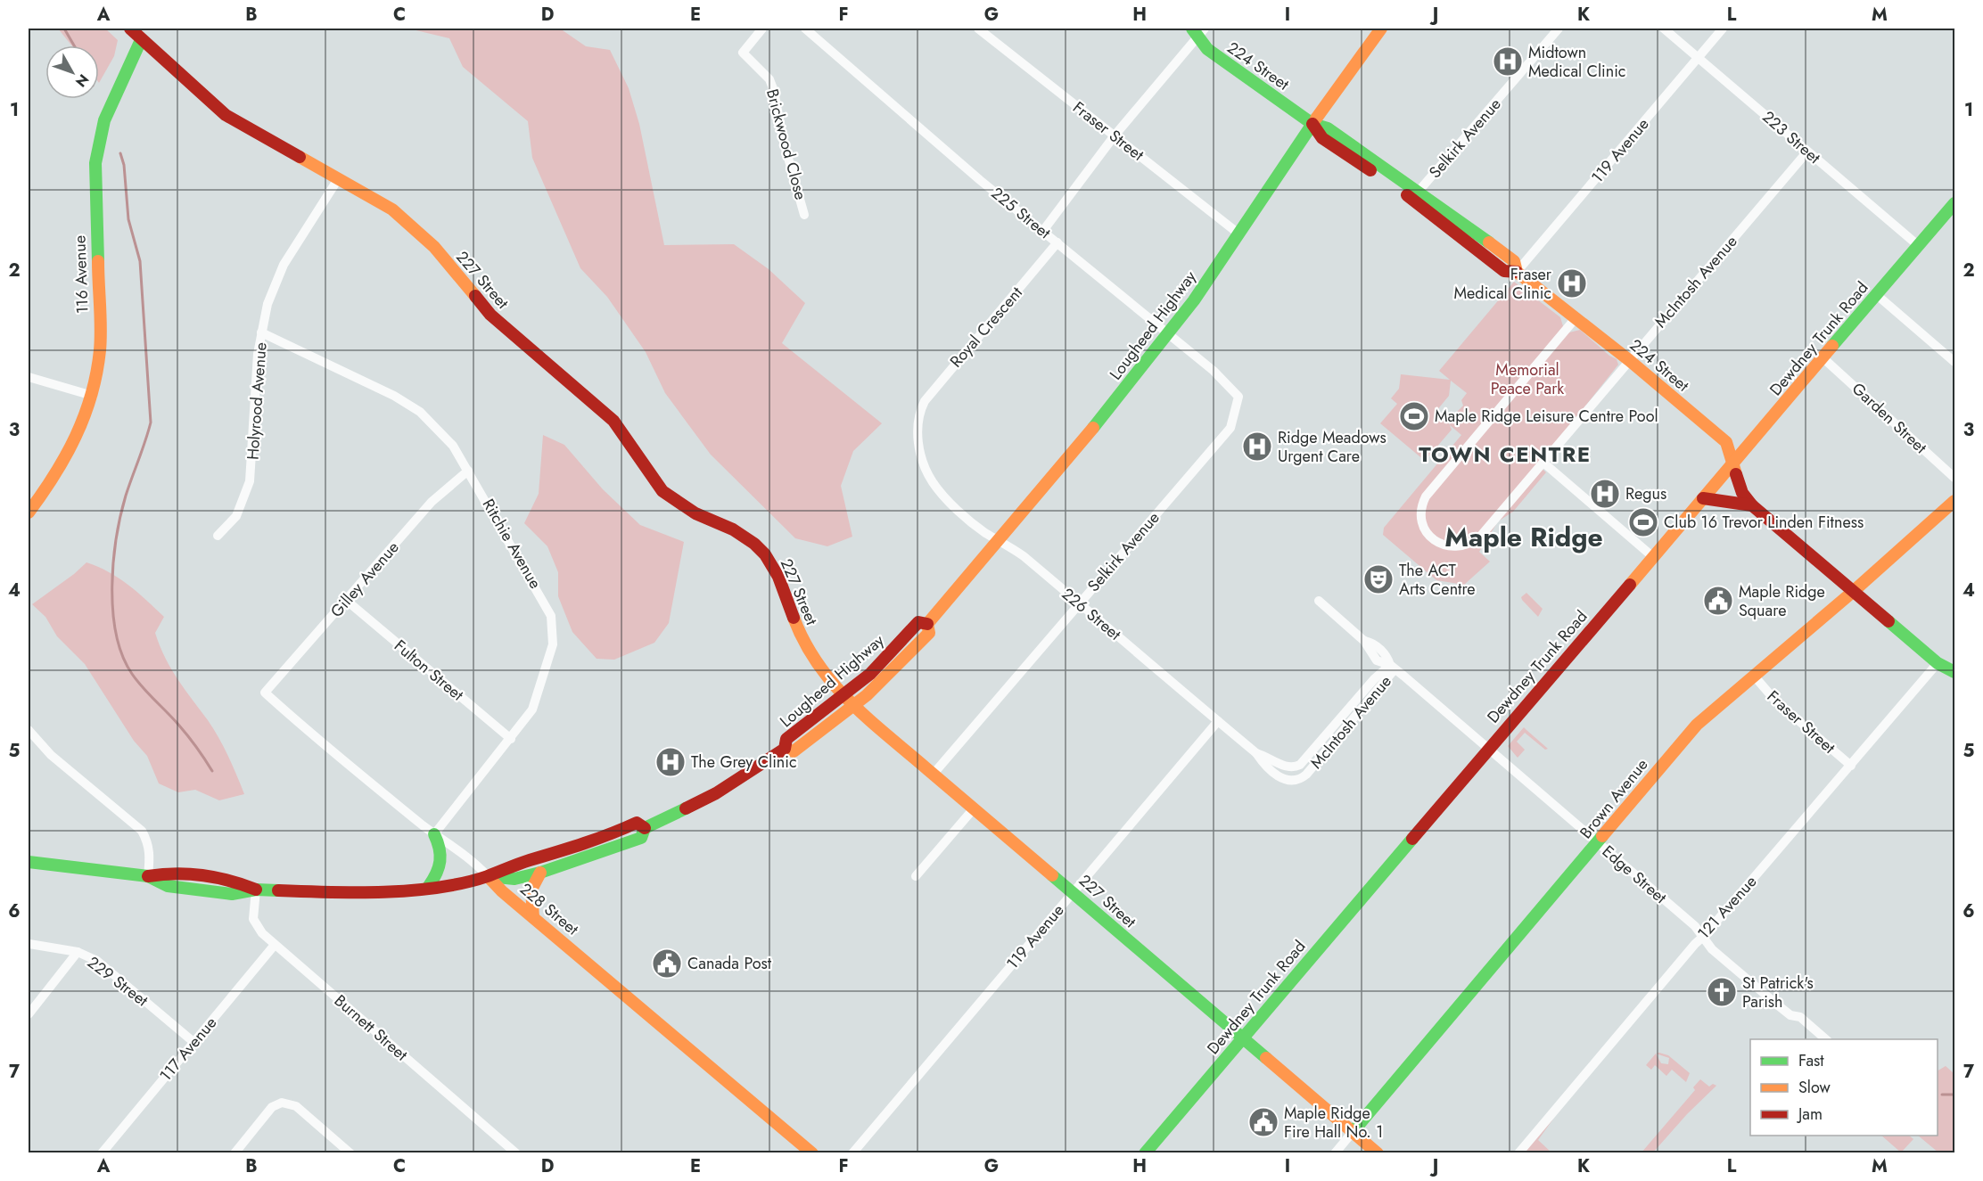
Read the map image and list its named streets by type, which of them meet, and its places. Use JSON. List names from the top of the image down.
{
  "streets": {
    "main road": [
      "224 Street",
      "116 Avenue",
      "227 Street",
      "Lougheed Highway",
      "Dewdney Trunk Road",
      "Brown Avenue",
      "228 Street"
    ],
    "street": [
      "Fraser Street",
      "223 Street",
      "Selkirk Avenue",
      "Brickwood Close",
      "119 Avenue",
      "225 Street",
      "McIntosh Avenue",
      "Royal Crescent",
      "Holyrood Avenue",
      "Garden Street",
      "Ritchie Avenue",
      "Gilley Avenue",
      "226 Street",
      "Fulton Street",
      "Edge Street",
      "121 Avenue",
      "229 Street",
      "Burnett Street",
      "117 Avenue"
    ]
  },
  "crossings": [
    ["224 Street", "Selkirk Avenue"],
    ["224 Street", "119 Avenue"],
    ["224 Street", "McIntosh Avenue"],
    ["224 Street", "Lougheed Highway"],
    ["224 Street", "Dewdney Trunk Road"],
    ["224 Street", "Brown Avenue"],
    ["224 Street", "121 Avenue"],
    ["Fraser Street", "Lougheed Highway"],
    ["Fraser Street", "Brown Avenue"],
    ["Fraser Street", "121 Avenue"],
    ["223 Street", "119 Avenue"],
    ["223 Street", "McIntosh Avenue"],
    ["223 Street", "Dewdney Trunk Road"],
    ["Selkirk Avenue", "225 Street"],
    ["Selkirk Avenue", "227 Street"],
    ["Selkirk Avenue", "226 Street"],
    ["119 Avenue", "227 Street"],
    ["119 Avenue", "226 Street"],
    ["225 Street", "Lougheed Highway"],
    ["225 Street", "Royal Crescent"],
    ["116 Avenue", "227 Street"],
    ["227 Street", "Lougheed Highway"],
    ["227 Street", "Dewdney Trunk Road"],
    ["227 Street", "Holyrood Avenue"],
    ["227 Street", "Brown Avenue"],
    ["McIntosh Avenue", "226 Street"],
    ["McIntosh Avenue", "Edge Street"],
    ["Lougheed Highway", "226 Street"],
    ["Lougheed Highway", "228 Street"],
    ["Lougheed Highway", "Burnett Street"],
    ["Royal Crescent", "226 Street"],
    ["Dewdney Trunk Road", "Garden Street"],
    ["Dewdney Trunk Road", "Edge Street"],
    ["Holyrood Avenue", "Ritchie Avenue"],
    ["Ritchie Avenue", "Gilley Avenue"],
    ["Ritchie Avenue", "Fulton Street"],
    ["Ritchie Avenue", "228 Street"],
    ["Gilley Avenue", "Fulton Street"],
    ["Gilley Avenue", "228 Street"],
    ["Brown Avenue", "Edge Street"],
    ["Edge Street", "121 Avenue"],
    ["229 Street", "117 Avenue"],
    ["Burnett Street", "117 Avenue"]
  ],
  "districts": ["TOWN CENTRE", "Maple Ridge"],
  "parks": ["Memorial Peace Park"],
  "places": {
    "hospital": [
      "Midtown Medical Clinic",
      "Fraser Medical Clinic",
      "Ridge Meadows Urgent Care",
      "Regus",
      "The Grey Clinic"
    ],
    "sports": ["Maple Ridge Leisure Centre Pool", "Club 16 Trevor Linden Fitness"],
    "theatre": ["The ACT Arts Centre"],
    "public building": ["Maple Ridge Square", "Canada Post", "Maple Ridge Fire Hall No. 1"],
    "church": ["St Patrick's Parish"]
  },
  "legend": ["Fast", "Slow", "Jam"],
  "north": "bottom right",
  "grid": {
    "columns": [
      "A",
      "B",
      "C",
      "D",
      "E",
      "F",
      "G",
      "H",
      "I",
      "J",
      "K",
      "L",
      "M"
    ],
    "rows": [
      "1",
      "2",
      "3",
      "4",
      "5",
      "6",
      "7"
    ]
  }
}
